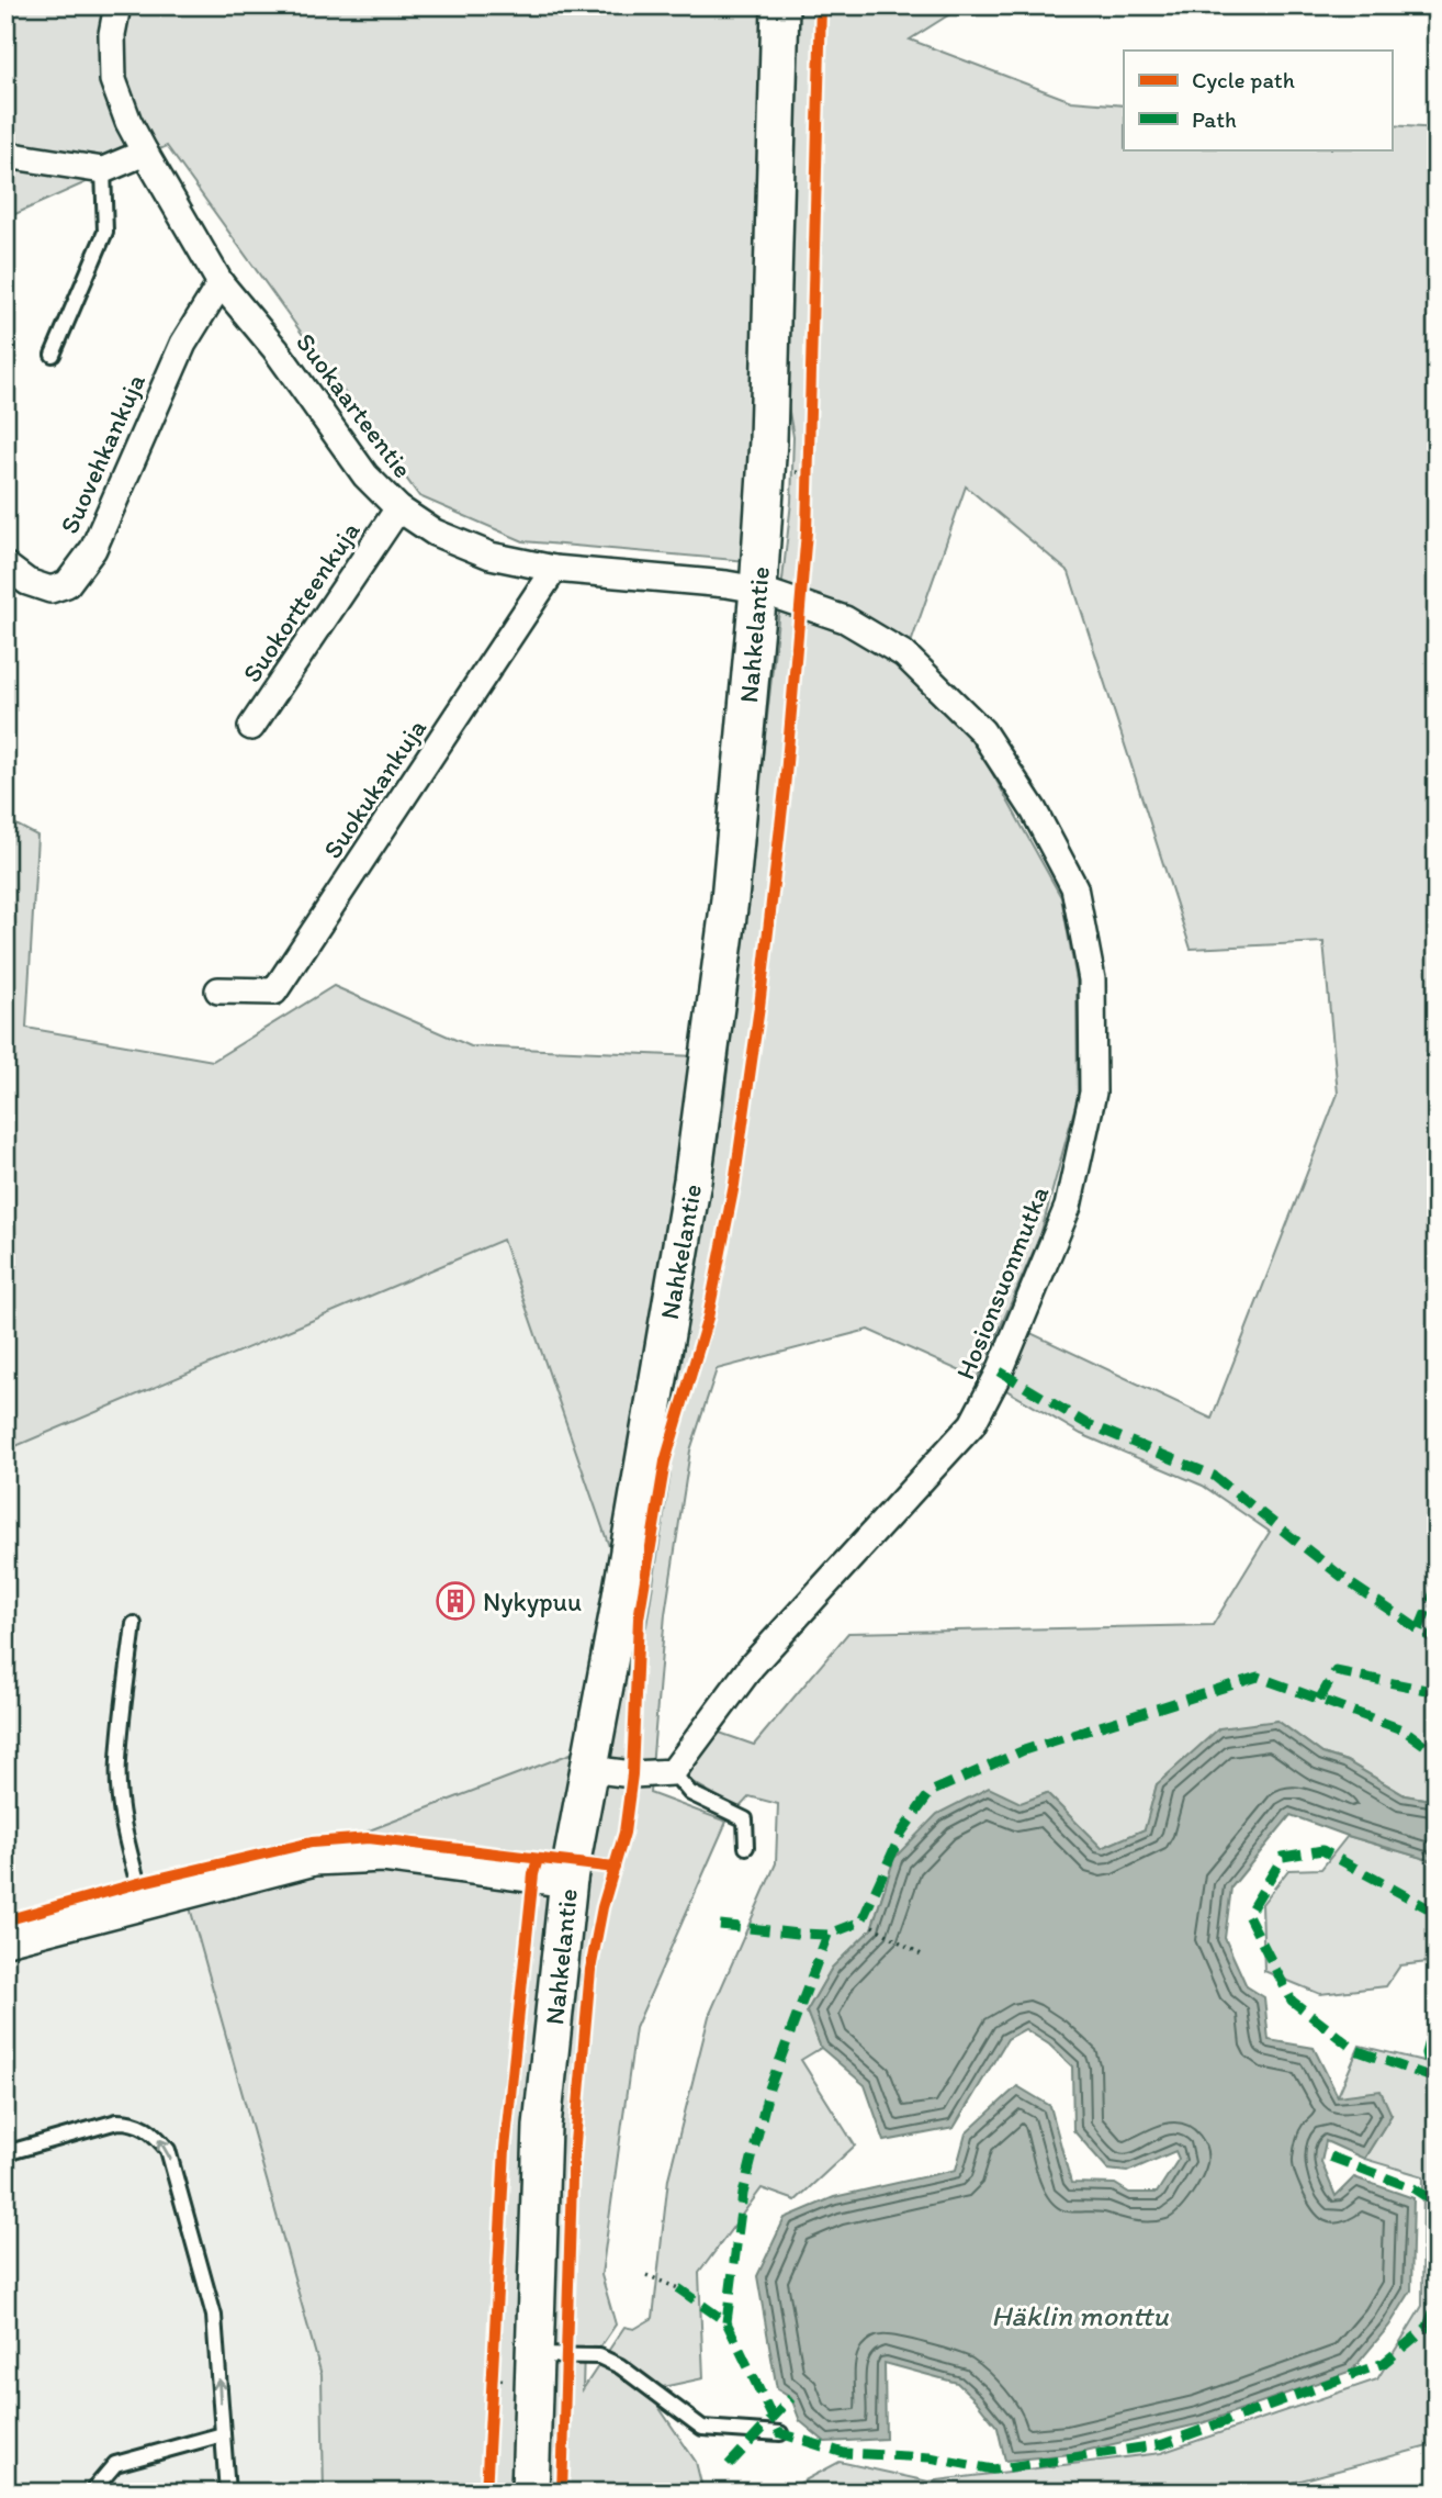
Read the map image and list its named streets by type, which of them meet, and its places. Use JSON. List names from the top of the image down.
{
  "streets": {
    "main road": ["Nahkelantie"],
    "street": [
      "Suokaarteentie",
      "Suovehkankuja",
      "Suokortteenkuja",
      "Suokukankuja",
      "Hosionsuonmutka"
    ]
  },
  "crossings": [
    ["Suokaarteentie", "Suovehkankuja"],
    ["Suokaarteentie", "Suokortteenkuja"],
    ["Suokaarteentie", "Nahkelantie"],
    ["Suokaarteentie", "Suokukankuja"],
    ["Suokaarteentie", "Hosionsuonmutka"],
    ["Nahkelantie", "Hosionsuonmutka"]
  ],
  "water": ["Häklin monttu"],
  "places": {
    "building": ["Nykypuu"]
  },
  "legend": ["Cycle path", "Path"]
}
